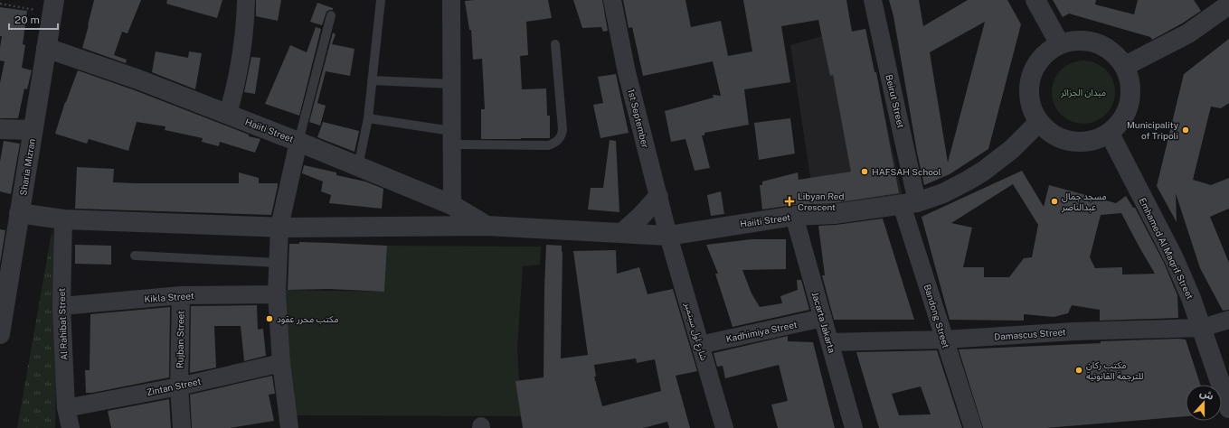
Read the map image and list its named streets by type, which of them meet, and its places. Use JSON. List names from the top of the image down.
{
  "streets": {
    "street": [
      "Beirut Street",
      "1st September",
      "Haiiti Street",
      "Sharia Mizran",
      "Emhamed Al Maqrif Street",
      "Kikla Street",
      "Bandong Street",
      "Jacarta Jakarta",
      "Al Rahibat Street",
      "شارع اول سبتمبر",
      "Kadhimiya Street",
      "Damascus Street",
      "Rujban Street",
      "Zintan Street"
    ]
  },
  "crossings": [
    ["Beirut Street", "Haiiti Street"],
    ["Beirut Street", "Bandong Street"],
    ["1st September", "Haiiti Street"],
    ["1st September", "شارع اول سبتمبر"],
    ["Haiiti Street", "Sharia Mizran"],
    ["Haiiti Street", "Emhamed Al Maqrif Street"],
    ["Haiiti Street", "Bandong Street"],
    ["Haiiti Street", "Jacarta Jakarta"],
    ["Haiiti Street", "Al Rahibat Street"],
    ["Haiiti Street", "شارع اول سبتمبر"],
    ["Emhamed Al Maqrif Street", "Damascus Street"],
    ["Kikla Street", "Al Rahibat Street"],
    ["Kikla Street", "Rujban Street"],
    ["Bandong Street", "Damascus Street"],
    ["Jacarta Jakarta", "Kadhimiya Street"],
    ["Jacarta Jakarta", "Damascus Street"],
    ["Al Rahibat Street", "Zintan Street"],
    ["شارع اول سبتمبر", "Kadhimiya Street"],
    ["Rujban Street", "Zintan Street"]
  ],
  "parks": ["ميدان الجزائر"],
  "places": {
    "other": [
      "Municipality of Tripoli",
      "HAFSAH School",
      "مسجد جمال عبدالناصر",
      "مكتب محرر عقود",
      "مكتب ركان للترجمة القانونية"
    ],
    "health": ["Libyan Red Crescent"]
  },
  "scale_bar": "20 m",
  "north": "top"
}
